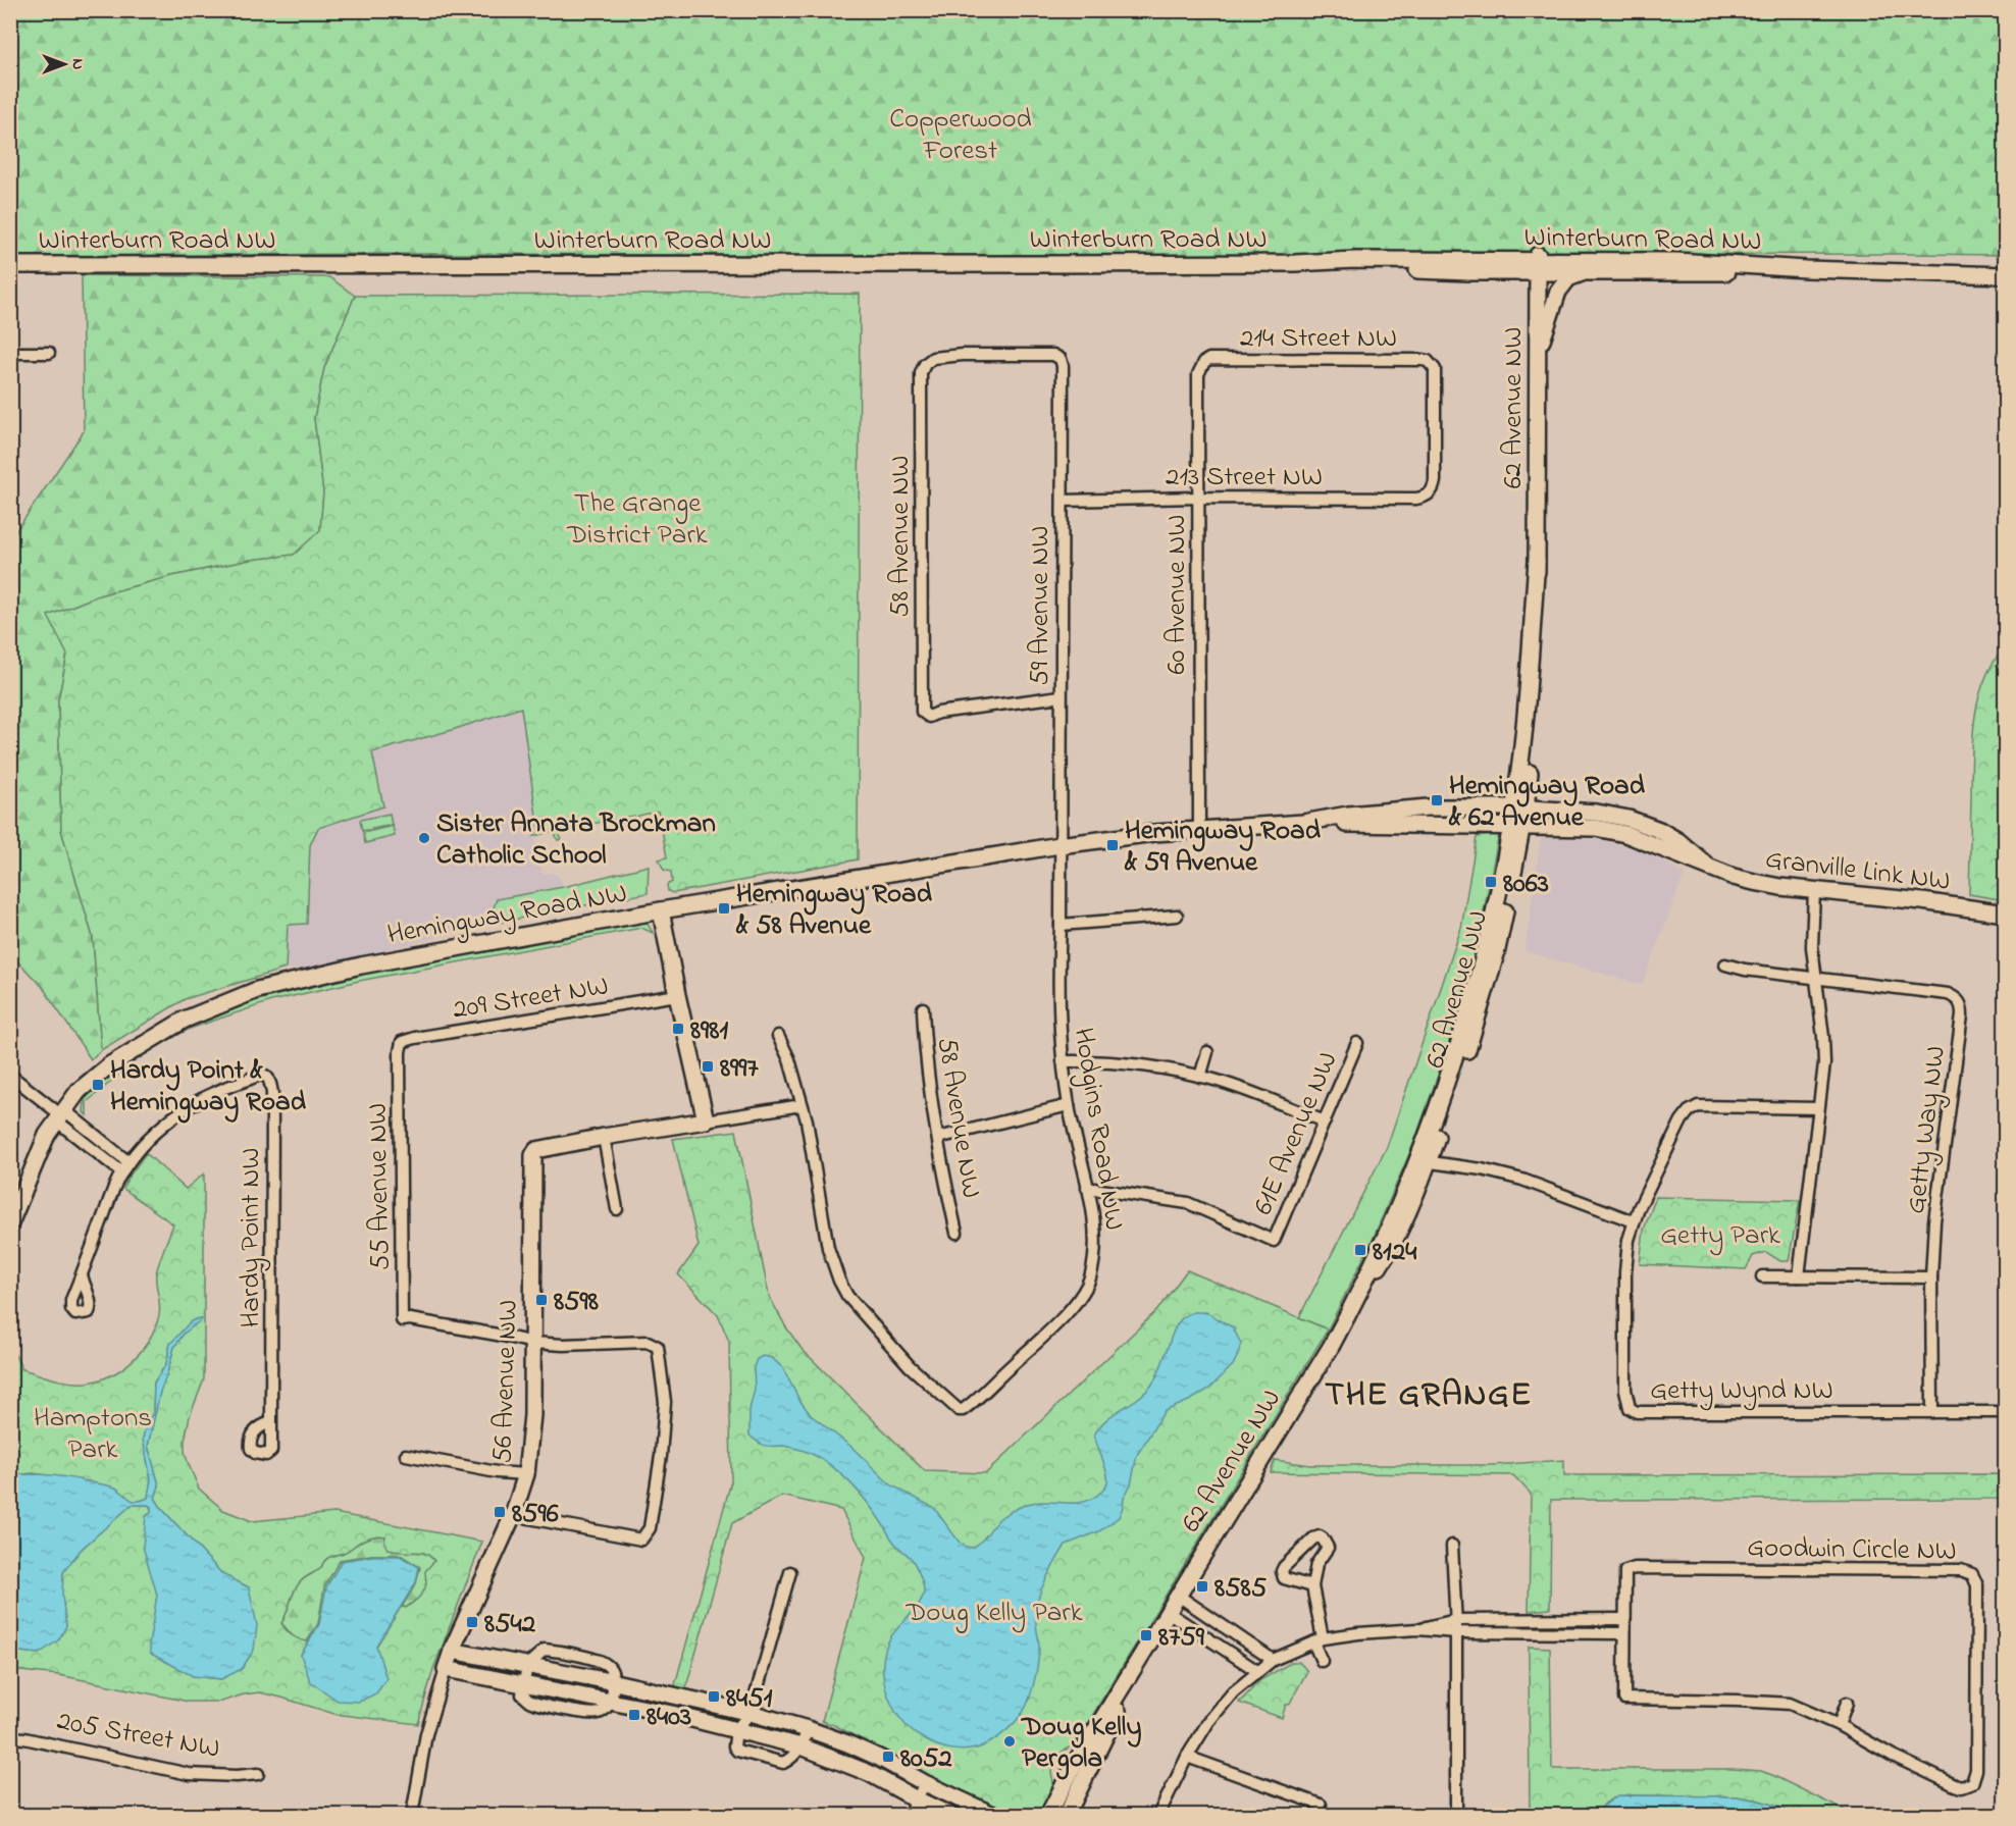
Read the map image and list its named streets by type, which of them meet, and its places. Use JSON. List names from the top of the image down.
{
  "streets": {
    "street": [
      "Winterburn Road NW",
      "214 Street NW",
      "62 Avenue NW",
      "213 Street NW",
      "58 Avenue NW",
      "60 Avenue NW",
      "59 Avenue NW",
      "Granville Link NW",
      "Hemingway Road NW",
      "209 Street NW",
      "Hodgins Road NW",
      "Getty Way NW",
      "61E Avenue NW",
      "55 Avenue NW",
      "Hardy Point NW",
      "56 Avenue NW",
      "Getty Wynd NW",
      "Goodwin Circle NW",
      "205 Street NW"
    ]
  },
  "crossings": [
    ["Winterburn Road NW", "62 Avenue NW"],
    ["214 Street NW", "213 Street NW"],
    ["214 Street NW", "60 Avenue NW"],
    ["62 Avenue NW", "Granville Link NW"],
    ["62 Avenue NW", "Hemingway Road NW"],
    ["213 Street NW", "60 Avenue NW"],
    ["213 Street NW", "59 Avenue NW"],
    ["58 Avenue NW", "59 Avenue NW"],
    ["60 Avenue NW", "Hemingway Road NW"],
    ["59 Avenue NW", "Hemingway Road NW"],
    ["59 Avenue NW", "Hodgins Road NW"],
    ["Granville Link NW", "Hemingway Road NW"],
    ["Hemingway Road NW", "Hodgins Road NW"],
    ["209 Street NW", "55 Avenue NW"],
    ["Hodgins Road NW", "61E Avenue NW"],
    ["Getty Way NW", "Getty Wynd NW"],
    ["55 Avenue NW", "56 Avenue NW"]
  ],
  "districts": ["THE GRANGE"],
  "parks": [
    "Copperwood Forest",
    "The Grange District Park",
    "Getty Park",
    "Hamptons Park",
    "Doug Kelly Park"
  ],
  "places": {
    "transit": [
      "Hemingway Road & 62 Avenue",
      "Hemingway Road & 59 Avenue",
      "8063",
      "Hemingway Road & 58 Avenue",
      "8981",
      "8997",
      "Hardy Point & Hemingway Road",
      "8124",
      "8598",
      "8596",
      "8585",
      "8542",
      "8759",
      "8451",
      "8403",
      "8052"
    ],
    "other": ["Sister Annata Brockman Catholic School", "Doug Kelly Pergola"]
  },
  "north": "right"
}
